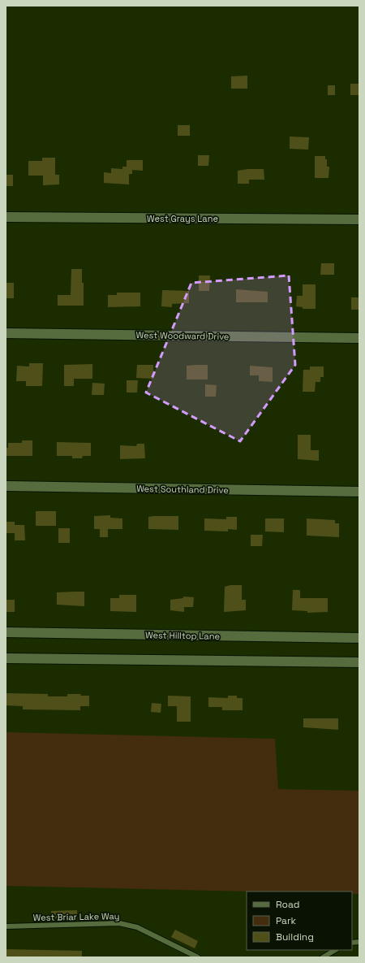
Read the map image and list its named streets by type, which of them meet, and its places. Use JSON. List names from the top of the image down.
{
  "streets": {
    "street": [
      "West Grays Lane",
      "West Woodward Drive",
      "West Southland Drive",
      "West Hilltop Lane"
    ],
    "lane": ["West Briar Lake Way"]
  },
  "legend": ["Road", "Park", "Building"]
}
